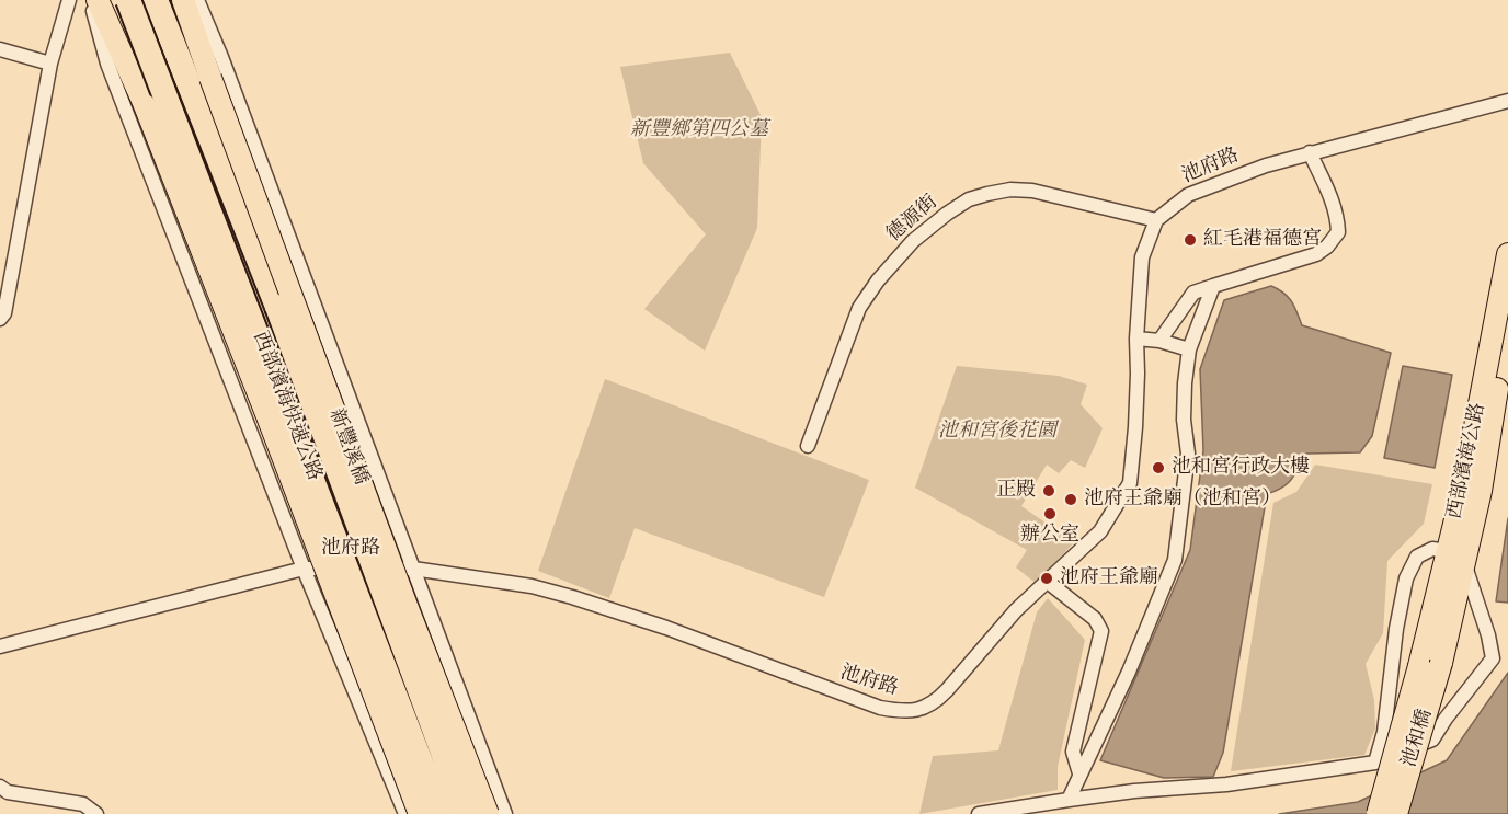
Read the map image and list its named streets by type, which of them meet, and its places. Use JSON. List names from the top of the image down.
{
  "streets": {
    "highway": ["西部濱海快速公路"],
    "main road": ["新豐溪橋", "西部濱海公路", "池和橋"],
    "street": ["池府路", "德源街"]
  },
  "crossings": [
    ["池府路", "德源街"],
    ["西部濱海公路", "池和橋"]
  ],
  "parks": ["新豐鄉第四公墓", "池和宮後花園"],
  "places": [
    "紅毛港福德宮",
    "池和宮行政大樓",
    "正殿",
    "池府王爺廟（池和宮）",
    "辦公室",
    "池府王爺廟"
  ]
}
